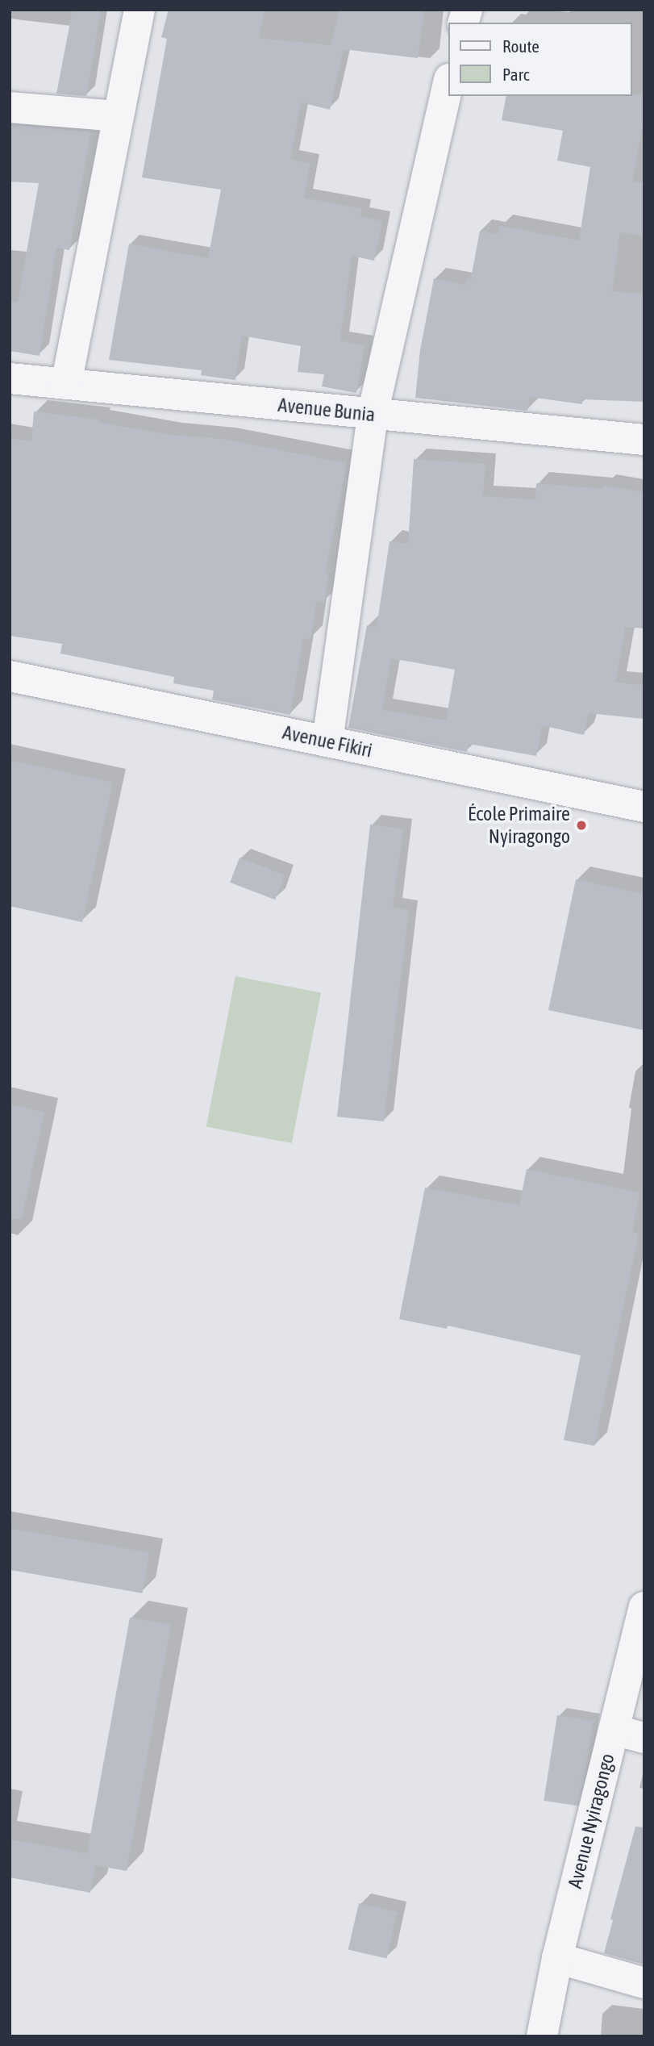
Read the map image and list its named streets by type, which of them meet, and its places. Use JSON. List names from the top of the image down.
{
  "streets": {
    "street": ["Avenue Bunia", "Avenue Fikiri", "Avenue Nyiragongo"]
  },
  "places": ["École Primaire Nyiragongo"],
  "legend": ["Route", "Parc"]
}
